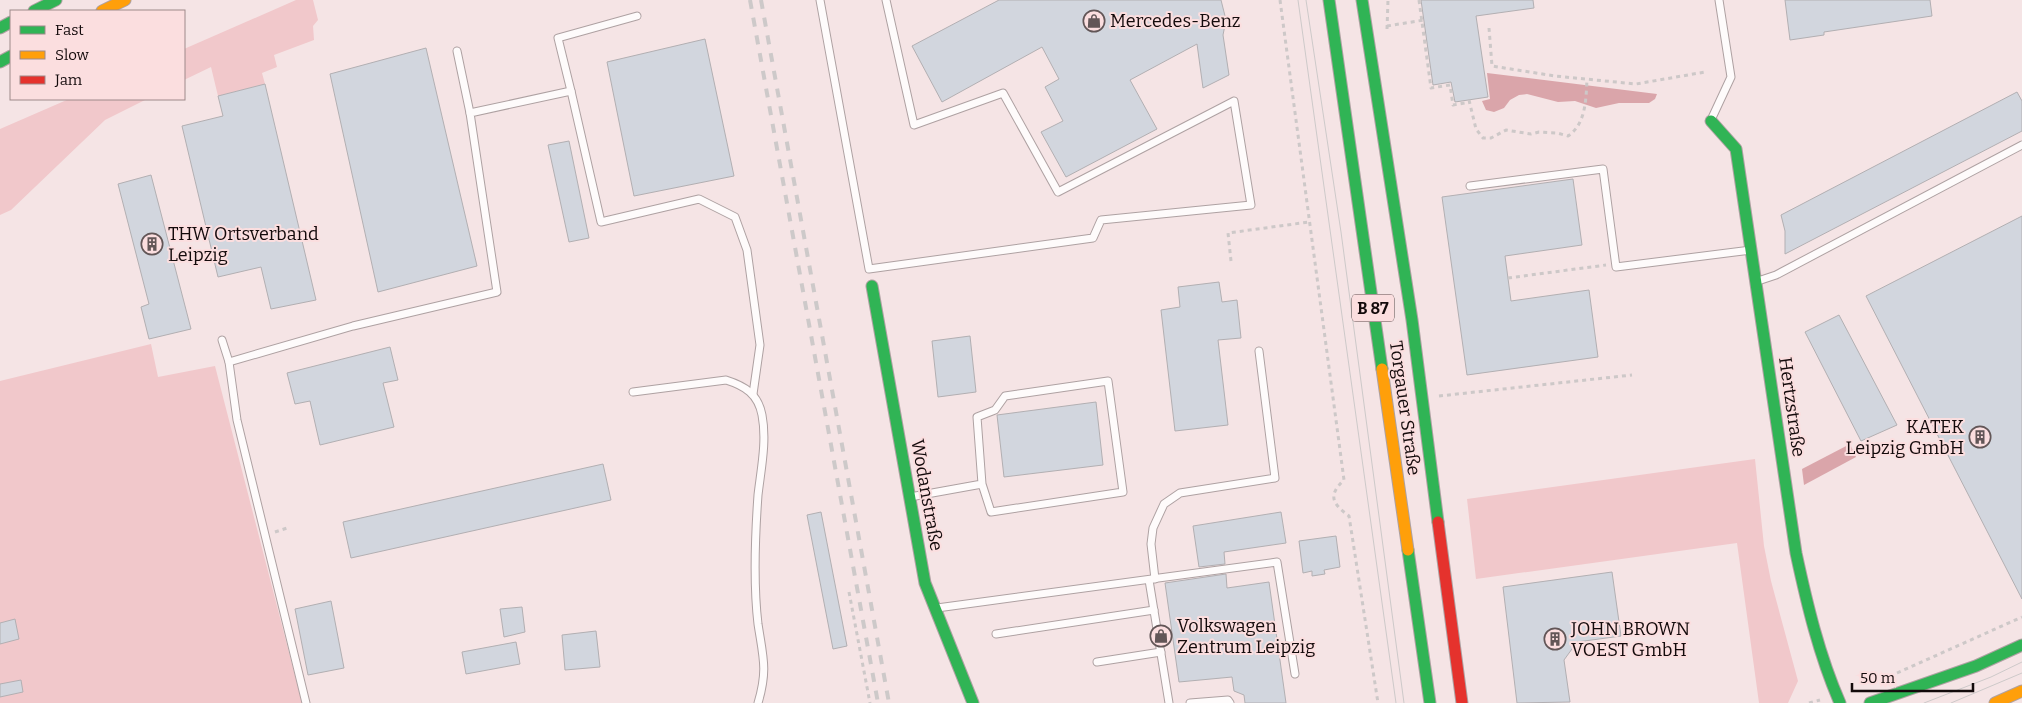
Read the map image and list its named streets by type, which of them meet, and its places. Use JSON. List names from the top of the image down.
{
  "streets": {
    "main road": [
      "B 87",
      "Hertzstraße",
      "Torgauer Straße",
      "Wodanstraße"
    ]
  },
  "places": {
    "shop": ["Mercedes-Benz", "Volkswagen Zentrum Leipzig"],
    "building": ["THW Ortsverband Leipzig", "KATEK Leipzig GmbH", "JOHN BROWN VOEST GmbH"]
  },
  "legend": ["Fast", "Slow", "Jam"],
  "scale_bar": "50 m"
}
